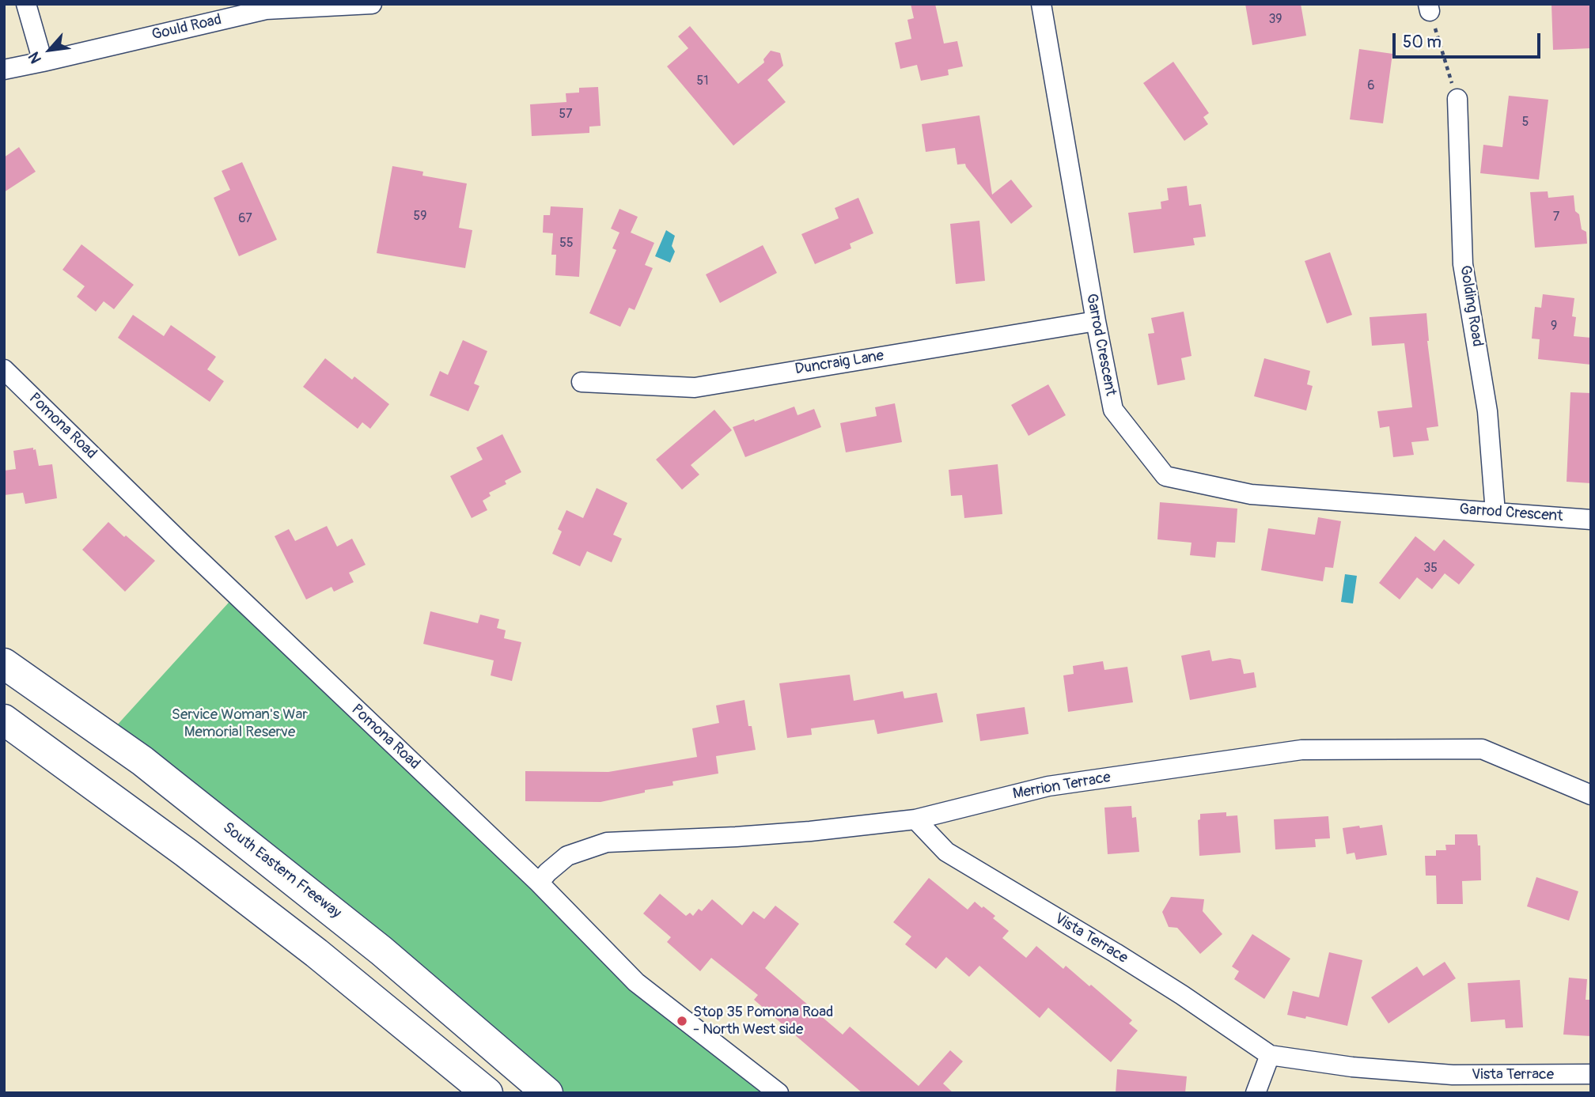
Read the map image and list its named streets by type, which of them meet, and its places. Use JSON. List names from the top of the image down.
{
  "streets": {
    "highway": ["South Eastern Freeway"],
    "street": [
      "Gould Road",
      "Golding Road",
      "Garrod Crescent",
      "Duncraig Lane",
      "Pomona Road",
      "Merrion Terrace",
      "Vista Terrace"
    ]
  },
  "crossings": [
    ["Golding Road", "Garrod Crescent"],
    ["Garrod Crescent", "Duncraig Lane"],
    ["Pomona Road", "Merrion Terrace"],
    ["Merrion Terrace", "Vista Terrace"]
  ],
  "parks": ["Service Woman's War Memorial Reserve"],
  "places": ["Stop 35 Pomona Road - North West side"],
  "house_numbers": [
    "39",
    "51",
    "6",
    "57",
    "5",
    "59",
    "7",
    "67",
    "55",
    "9",
    "35"
  ],
  "scale_bar": "50 m",
  "north": "bottom left"
}
